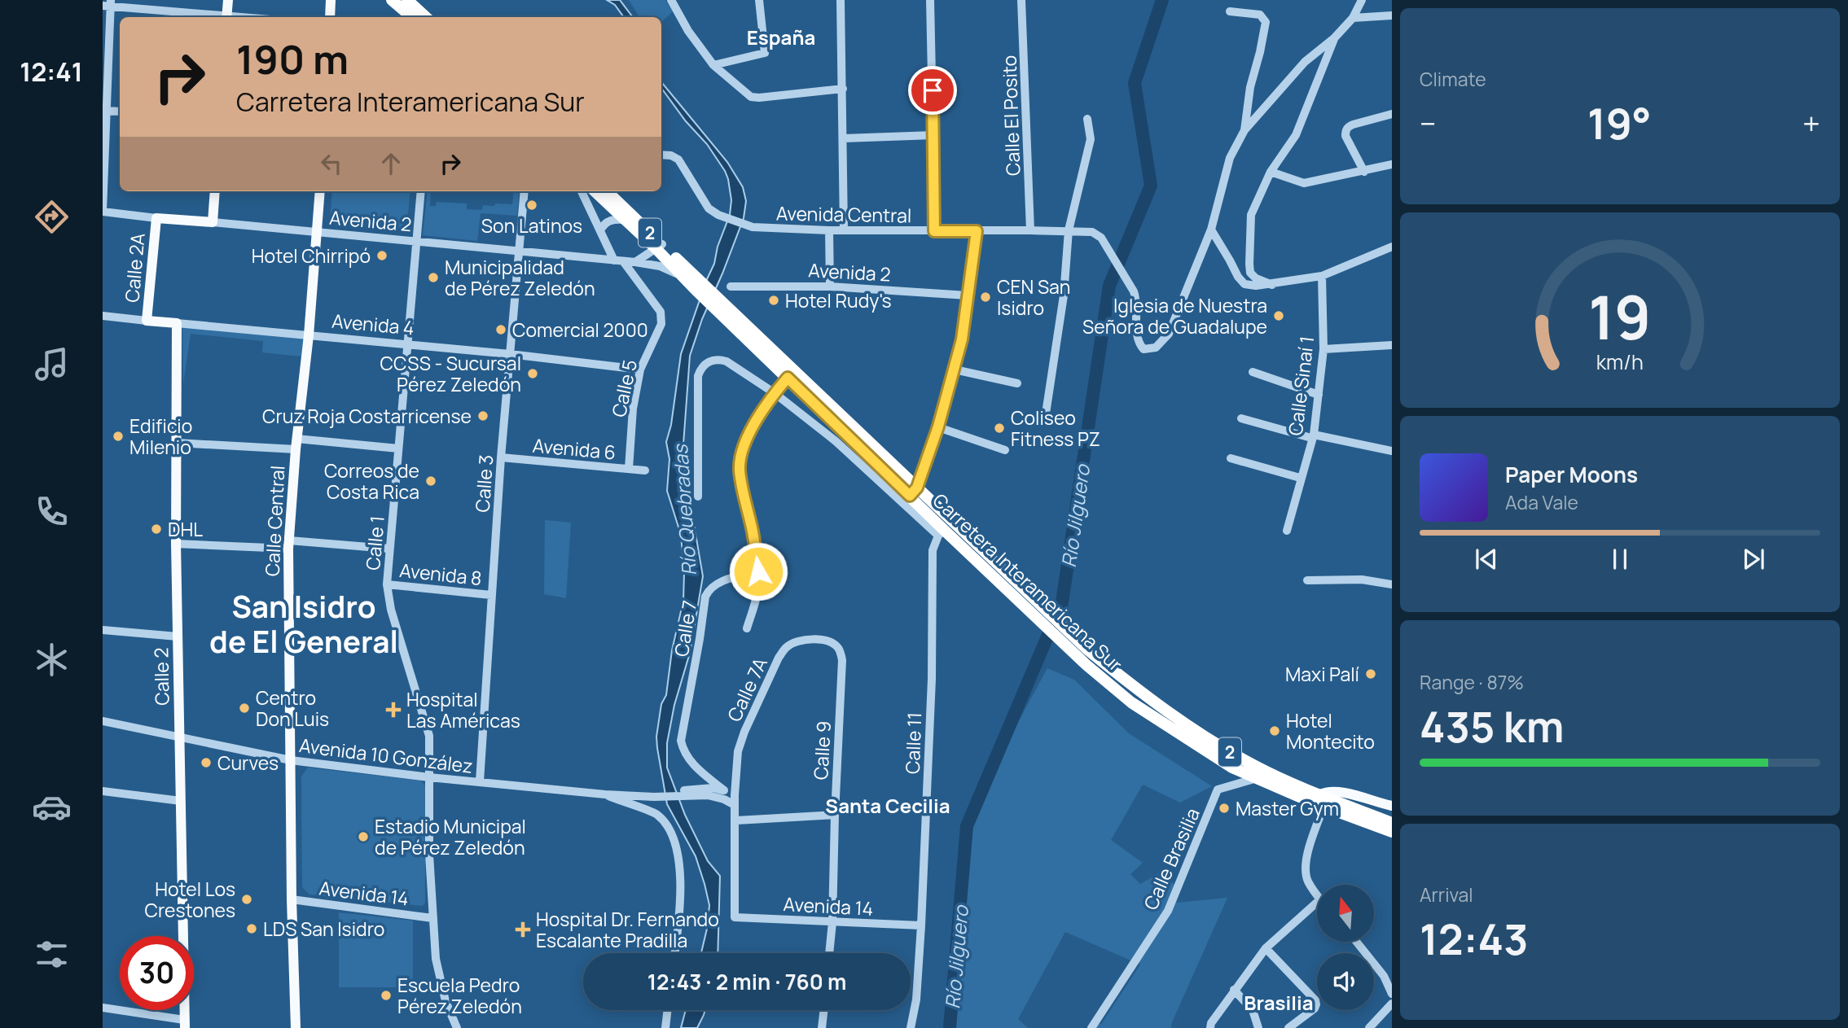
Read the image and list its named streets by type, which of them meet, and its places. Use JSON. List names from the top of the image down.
{
  "streets": {
    "highway": ["2", "Carretera Interamericana Sur"],
    "main road": [
      "Avenida 2",
      "Calle 2A",
      "Avenida 4",
      "Calle Central",
      "Calle 2"
    ],
    "street": [
      "Calle El Posito",
      "Avenida Central",
      "Calle Sinaí 1",
      "Calle 5",
      "Avenida 6",
      "Calle 3",
      "Calle 1",
      "Avenida 8",
      "Calle 7",
      "Calle 7A",
      "Calle 11",
      "Calle 9",
      "Avenida 10 González",
      "Calle Brasilia",
      "Avenida 14"
    ]
  },
  "crossings": [
    ["Calle El Posito", "Avenida Central"],
    ["Avenida 2", "Calle 2A"],
    ["Avenida 2", "Calle 5"],
    ["Avenida 2", "Calle 3"],
    ["Avenida 2", "Calle Central"],
    ["Avenida 2", "Calle 1"],
    ["Avenida 2", "Carretera Interamericana Sur"],
    ["Calle 2A", "Avenida 4"],
    ["Avenida 4", "Calle 5"],
    ["Avenida 4", "Calle 3"],
    ["Avenida 4", "Calle Central"],
    ["Avenida 4", "Calle 1"],
    ["Avenida 4", "Calle 2"],
    ["Calle 5", "Avenida 6"],
    ["Avenida 6", "Calle 3"],
    ["Calle 3", "Avenida 8"],
    ["Calle 3", "Avenida 10 González"],
    ["Calle Central", "Avenida 8"],
    ["Calle Central", "Avenida 10 González"],
    ["Calle Central", "Avenida 14"],
    ["Calle 1", "Avenida 8"],
    ["Calle 1", "Avenida 10 González"],
    ["Calle 1", "Avenida 14"],
    ["Avenida 8", "Calle 2"],
    ["Carretera Interamericana Sur", "Calle 11"],
    ["Carretera Interamericana Sur", "Calle Brasilia"],
    ["Calle 7", "Avenida 10 González"],
    ["Calle 2", "Avenida 10 González"],
    ["Calle 7A", "Calle 9"],
    ["Calle 7A", "Avenida 10 González"],
    ["Calle 11", "Avenida 14"],
    ["Calle 9", "Avenida 14"]
  ],
  "districts": [
    "España",
    "San Isidro de El General",
    "Santa Cecilia",
    "Brasilia"
  ],
  "water": ["Río Quebradas", "Río Jilguero"],
  "places": {
    "other": [
      "Son Latinos",
      "Hotel Chirripó",
      "Municipalidad de Pérez Zeledón",
      "CEN San Isidro",
      "Hotel Rudy's",
      "Iglesia de Nuestra Señora de Guadalupe",
      "Comercial 2000",
      "CCSS - Sucursal Pérez Zeledón",
      "Cruz Roja Costarricense",
      "Coliseo Fitness PZ",
      "Edificio Milenio",
      "Correos de Costa Rica",
      "DHL",
      "Maxi Palí",
      "Centro Don Luis",
      "Hotel Montecito",
      "Curves",
      "Master Gym",
      "Estadio Municipal de Pérez Zeledón",
      "Hotel Los Crestones",
      "LDS San Isidro",
      "Escuela Pedro Pérez Zeledón"
    ],
    "health": ["Hospital Las Américas", "Hospital Dr. Fernando Escalante Pradilla"]
  },
  "north": "top",
  "page": {
    "tabs": "12:41",
    "tile": [
      "Climate",
      ["Range · 87%", "435 km"],
      ["Arrival", "12:43"]
    ],
    "turn": ["190 m", "Carretera Interamericana Sur"],
    "heat": ["−", "19°", "+"],
    "song": ["Paper Moons", "Ada Vale"],
    "limit": "30",
    "trip": "12:43 · 2 min · 760 m",
    "gauge": ["19", "km/h"]
  }
}
